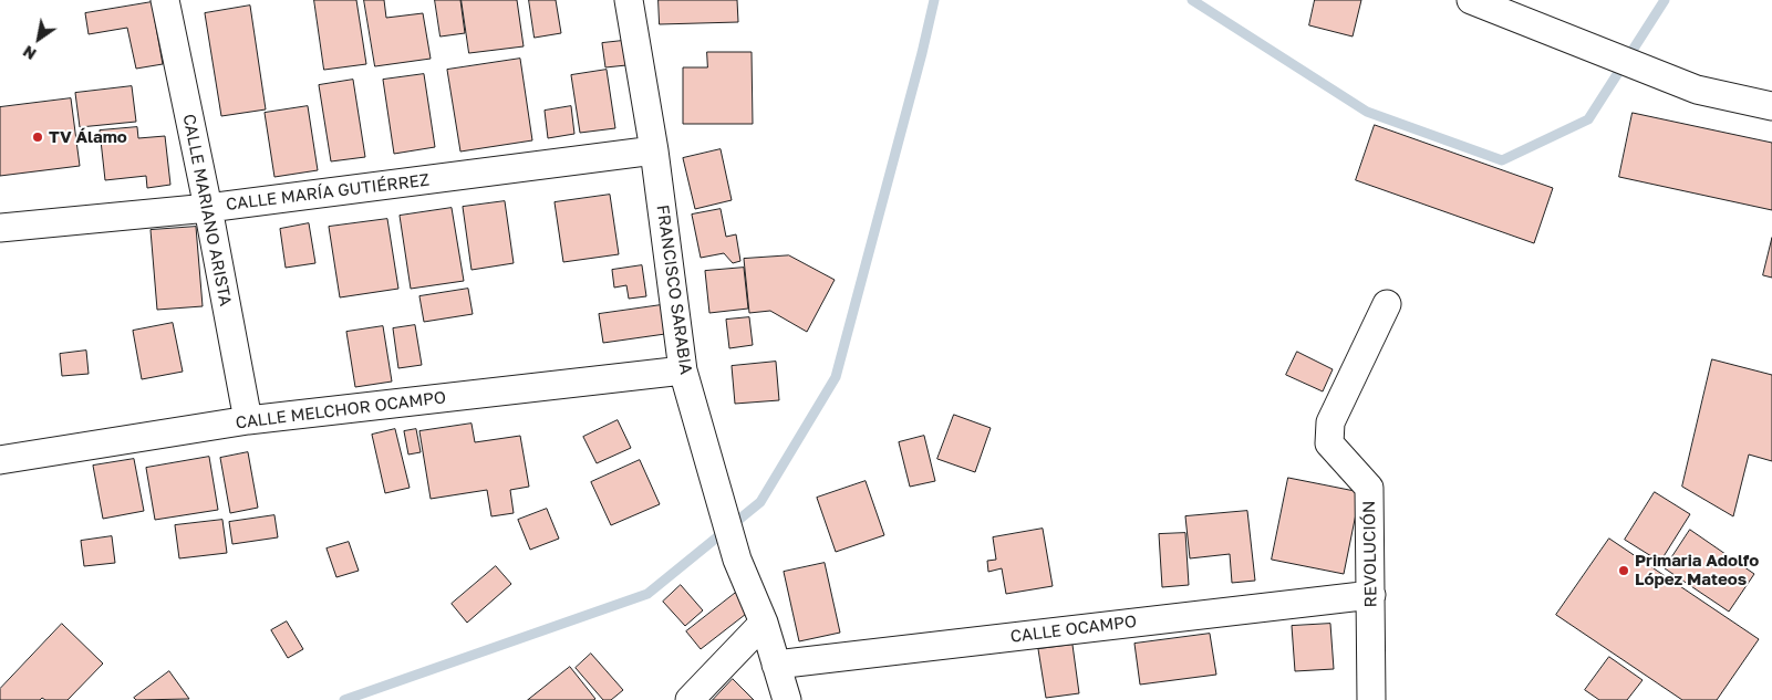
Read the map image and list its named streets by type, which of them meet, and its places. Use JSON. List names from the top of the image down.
{
  "streets": {
    "street": [
      "CALLE MARÍA GUTIÉRREZ",
      "CALLE MARIANO ARISTA",
      "FRANCISCO SARABIA",
      "CALLE MELCHOR OCAMPO",
      "REVOLUCIÓN",
      "CALLE OCAMPO"
    ]
  },
  "crossings": [
    ["CALLE MARÍA GUTIÉRREZ", "CALLE MARIANO ARISTA"],
    ["CALLE MARÍA GUTIÉRREZ", "FRANCISCO SARABIA"],
    ["CALLE MARIANO ARISTA", "CALLE MELCHOR OCAMPO"],
    ["FRANCISCO SARABIA", "CALLE MELCHOR OCAMPO"],
    ["FRANCISCO SARABIA", "CALLE OCAMPO"],
    ["REVOLUCIÓN", "CALLE OCAMPO"]
  ],
  "places": ["TV Álamo", "Primaria Adolfo López Mateos"],
  "north": "bottom left"
}
